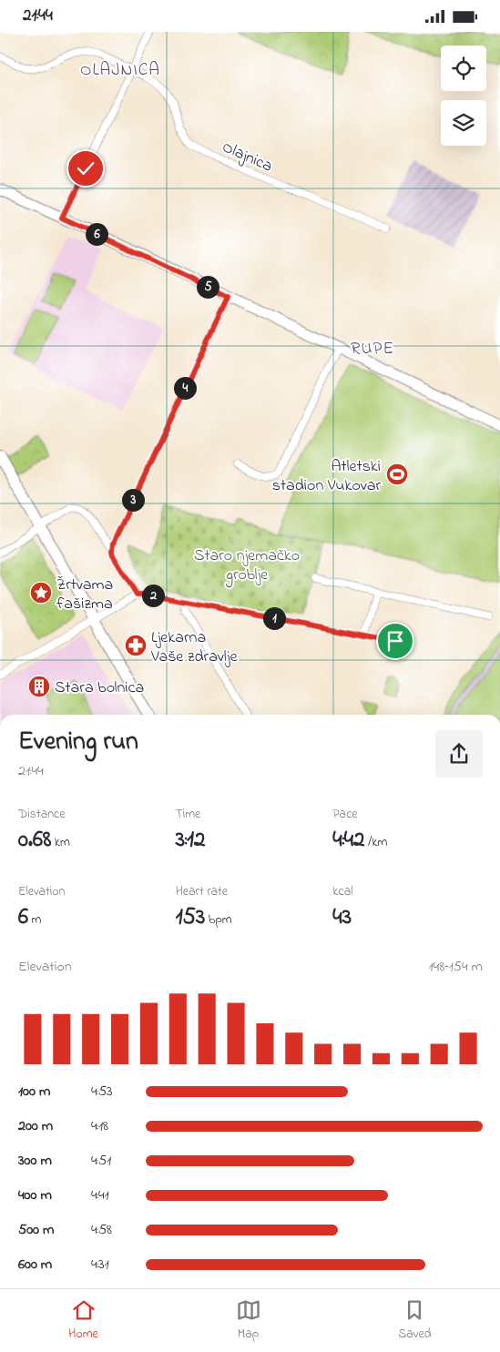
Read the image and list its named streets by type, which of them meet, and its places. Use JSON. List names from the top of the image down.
{
  "streets": {
    "street": ["Olajnica"]
  },
  "districts": ["OLAJNICA", "RUPE"],
  "parks": ["Staro njemačko groblje"],
  "places": {
    "sports": ["Atletski stadion Vukovar"],
    "place": ["Žrtvama fašizma"],
    "pharmacy": ["Ljekarna Vaše zdravlje"],
    "building": ["Stara bolnica"]
  },
  "page": {
    "status": "21:44",
    "pins": [
      "6",
      "5",
      "4",
      "3",
      "2",
      "1"
    ],
    "heading": ["Evening run", "21:44"],
    "stats": [
      ["Distance", "0.68 km"],
      ["Time", "3:12"],
      ["Pace", "4:42 /km"],
      ["Elevation", "6 m"],
      ["Heart rate", "153 bpm"],
      ["kcal", "43"]
    ],
    "chart": ["Elevation", "148–154 m"],
    "list": [
      {
        "name": "100 m",
        "note": "4:53"
      },
      {
        "name": "200 m",
        "note": "4:18"
      },
      {
        "name": "300 m",
        "note": "4:51"
      },
      {
        "name": "400 m",
        "note": "4:41"
      },
      {
        "name": "500 m",
        "note": "4:58"
      },
      {
        "name": "600 m",
        "note": "4:31"
      }
    ],
    "tabs": ["Home", "Map", "Saved"]
  }
}
